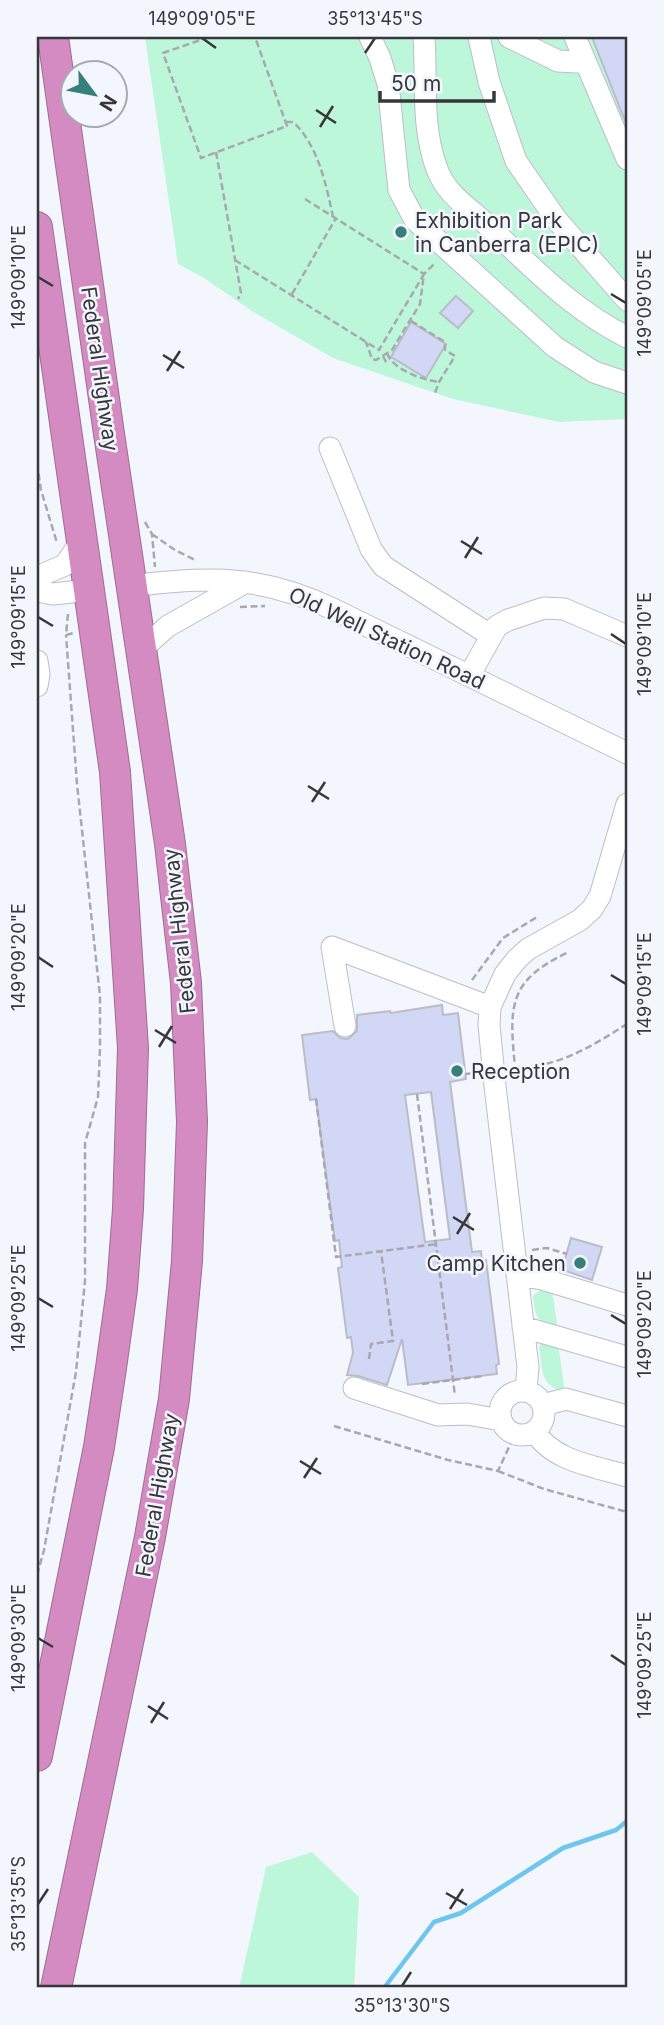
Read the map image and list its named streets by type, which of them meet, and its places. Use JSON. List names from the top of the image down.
{
  "streets": {
    "highway": ["Federal Highway"],
    "street": ["Old Well Station Road"]
  },
  "crossings": [
    ["Federal Highway", "Old Well Station Road"]
  ],
  "places": ["Exhibition Park in Canberra (EPIC)", "Reception", "Camp Kitchen"],
  "scale_bar": "50 m",
  "north": "bottom right",
  "coordinates": [
    "149°09'05\"E",
    "35°13'45\"S",
    "149°09'10\"E",
    "149°09'15\"E",
    "149°09'20\"E",
    "149°09'25\"E",
    "149°09'30\"E",
    "35°13'35\"S",
    "35°13'30\"S"
  ]
}
